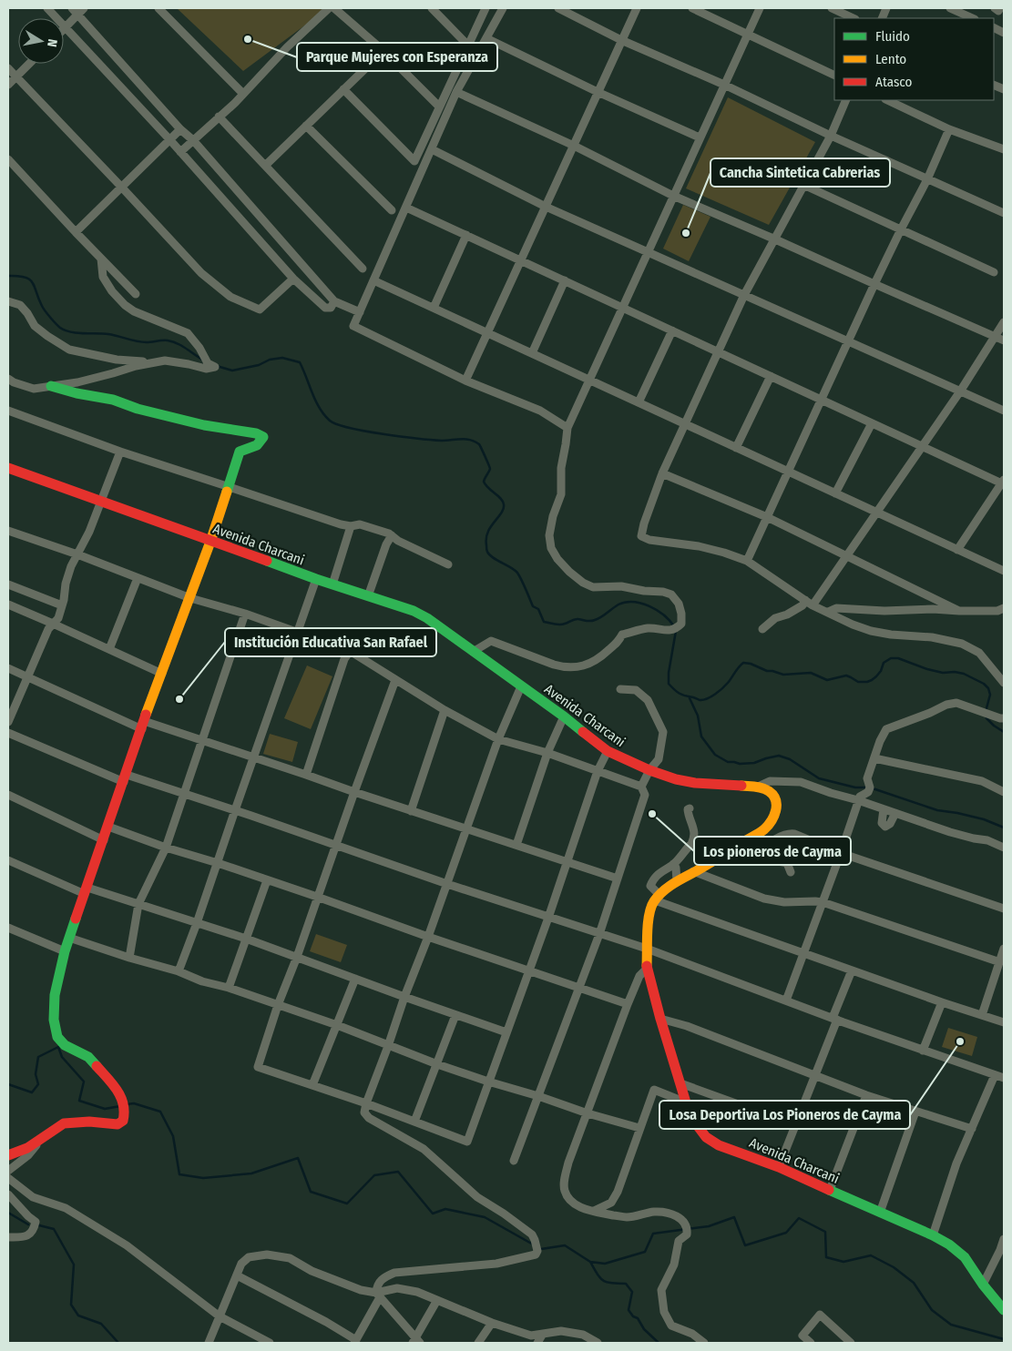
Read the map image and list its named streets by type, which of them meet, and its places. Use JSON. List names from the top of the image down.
{
  "streets": {
    "main road": ["Avenida Charcani"]
  },
  "places": [
    "Parque Mujeres con Esperanza",
    "Cancha Sintetica Cabrerias",
    "Institución Educativa San Rafael",
    "Los pioneros de Cayma",
    "Losa Deportiva Los Pioneros de Cayma"
  ],
  "legend": ["Fluido", "Lento", "Atasco"],
  "north": "right"
}
